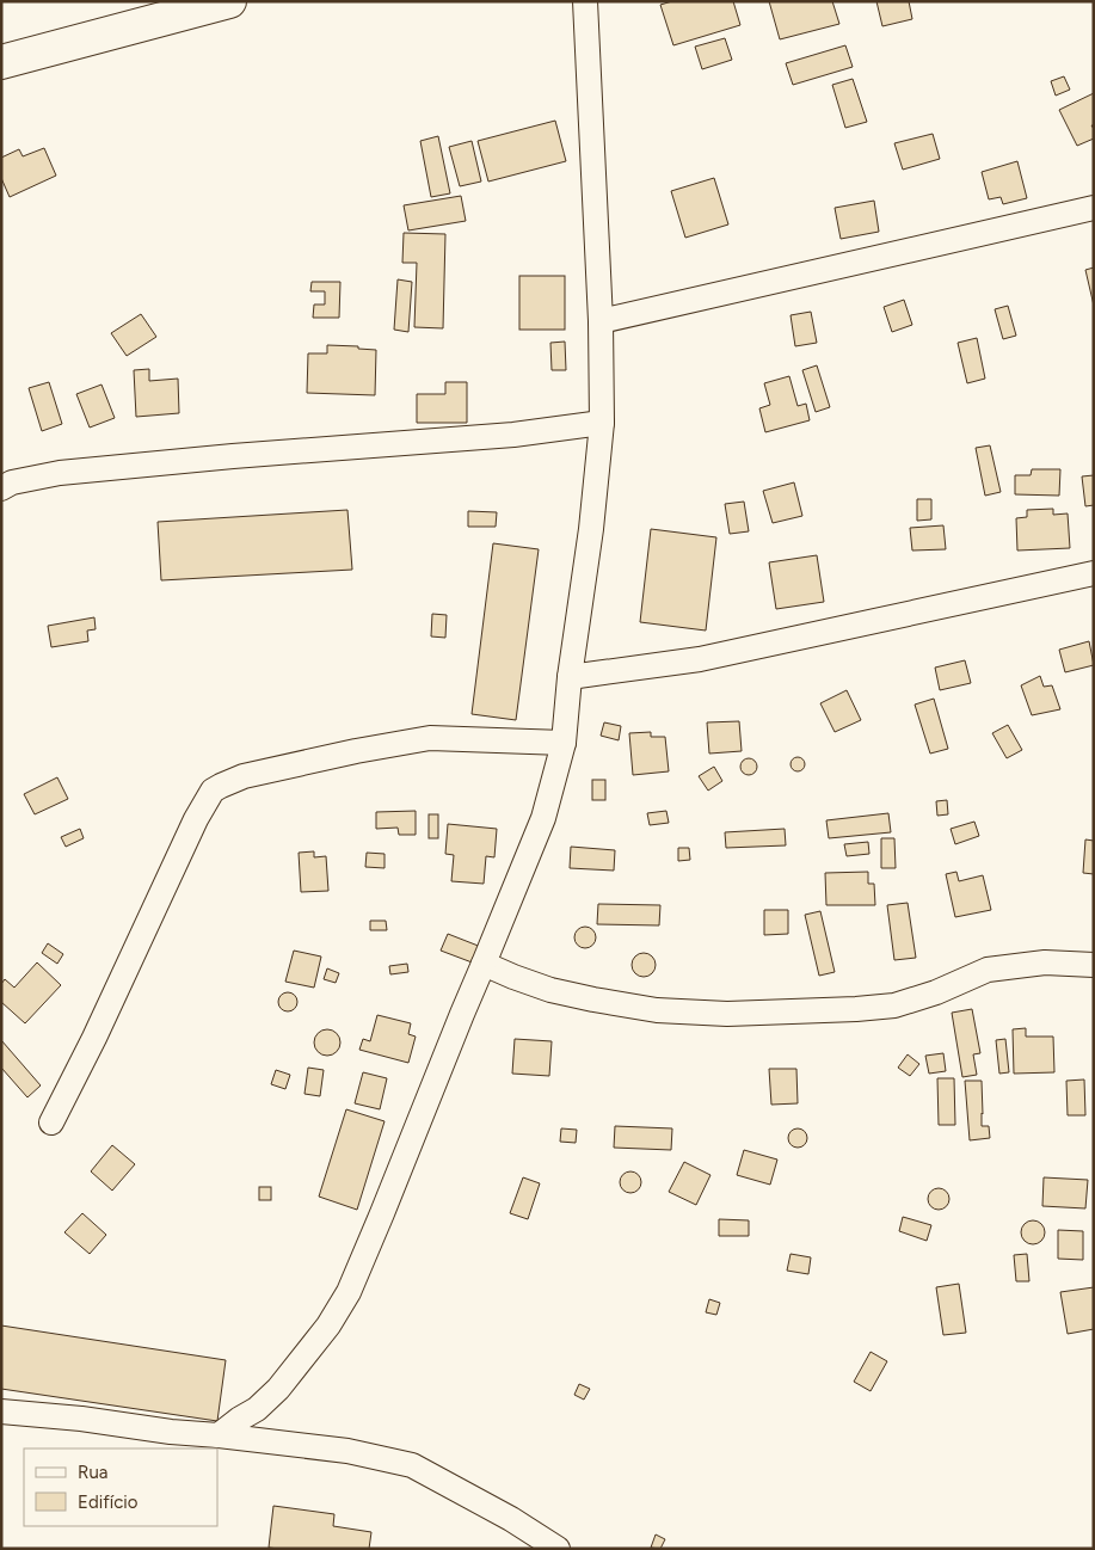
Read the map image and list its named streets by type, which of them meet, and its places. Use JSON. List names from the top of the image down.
{
  "legend": ["Rua", "Edifício"]
}
